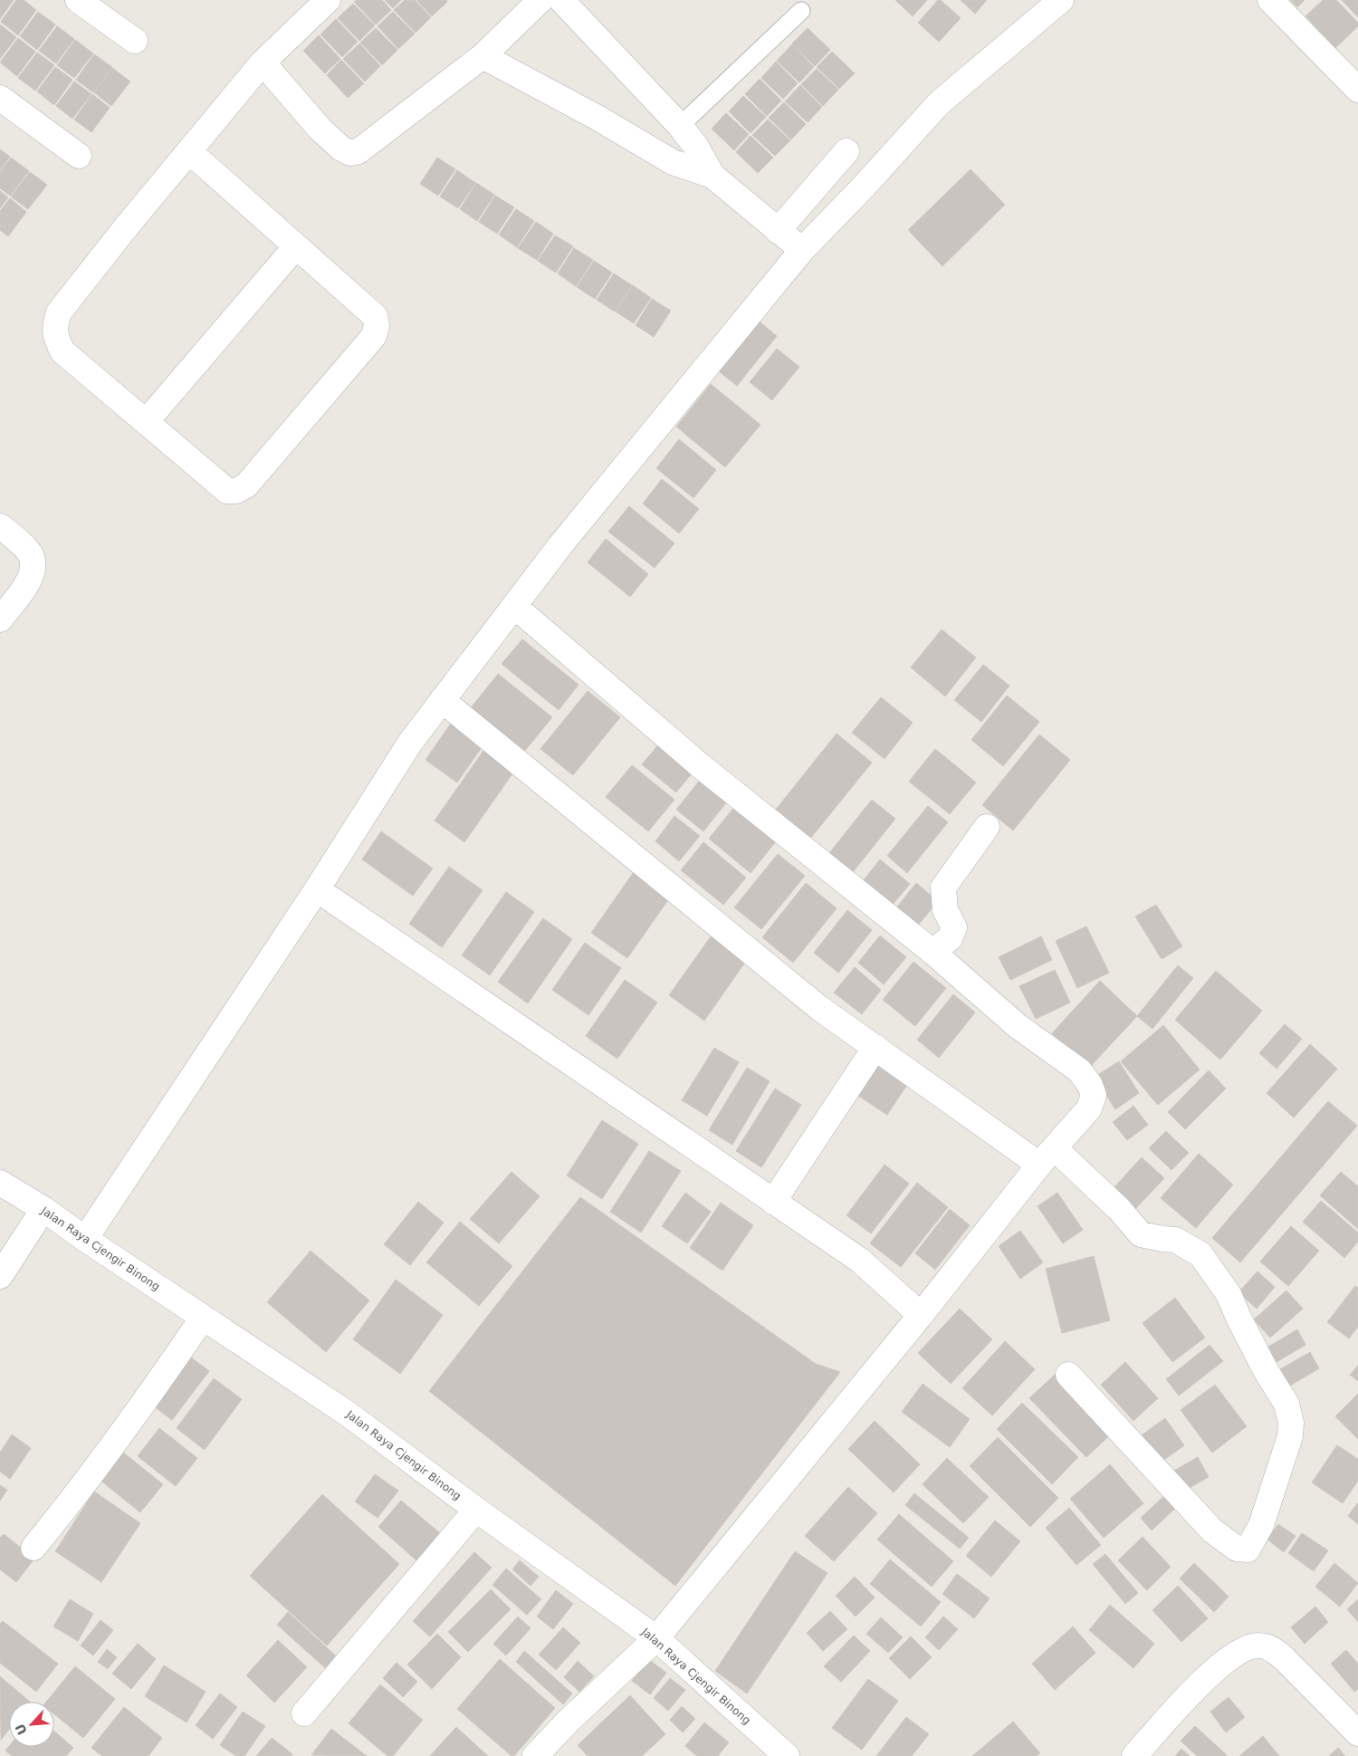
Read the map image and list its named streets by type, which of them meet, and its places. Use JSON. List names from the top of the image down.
{
  "streets": {
    "street": ["Jalan Raya Cjengir Binong"]
  },
  "north": "bottom left"
}
